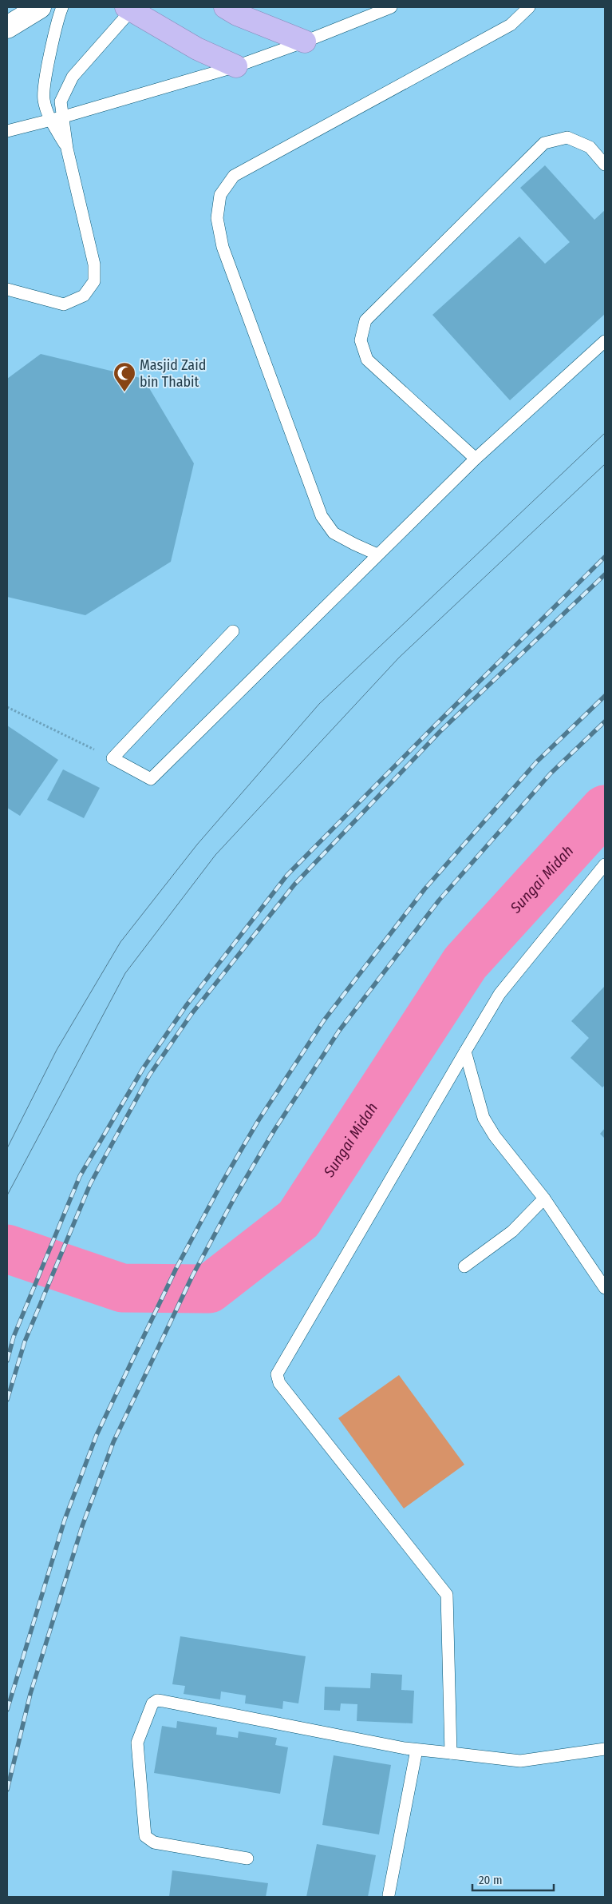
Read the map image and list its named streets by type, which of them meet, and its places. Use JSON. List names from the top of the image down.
{
  "water": ["Sungai Midah"],
  "places": {
    "mosque": ["Masjid Zaid bin Thabit"]
  },
  "scale_bar": "20 m"
}
